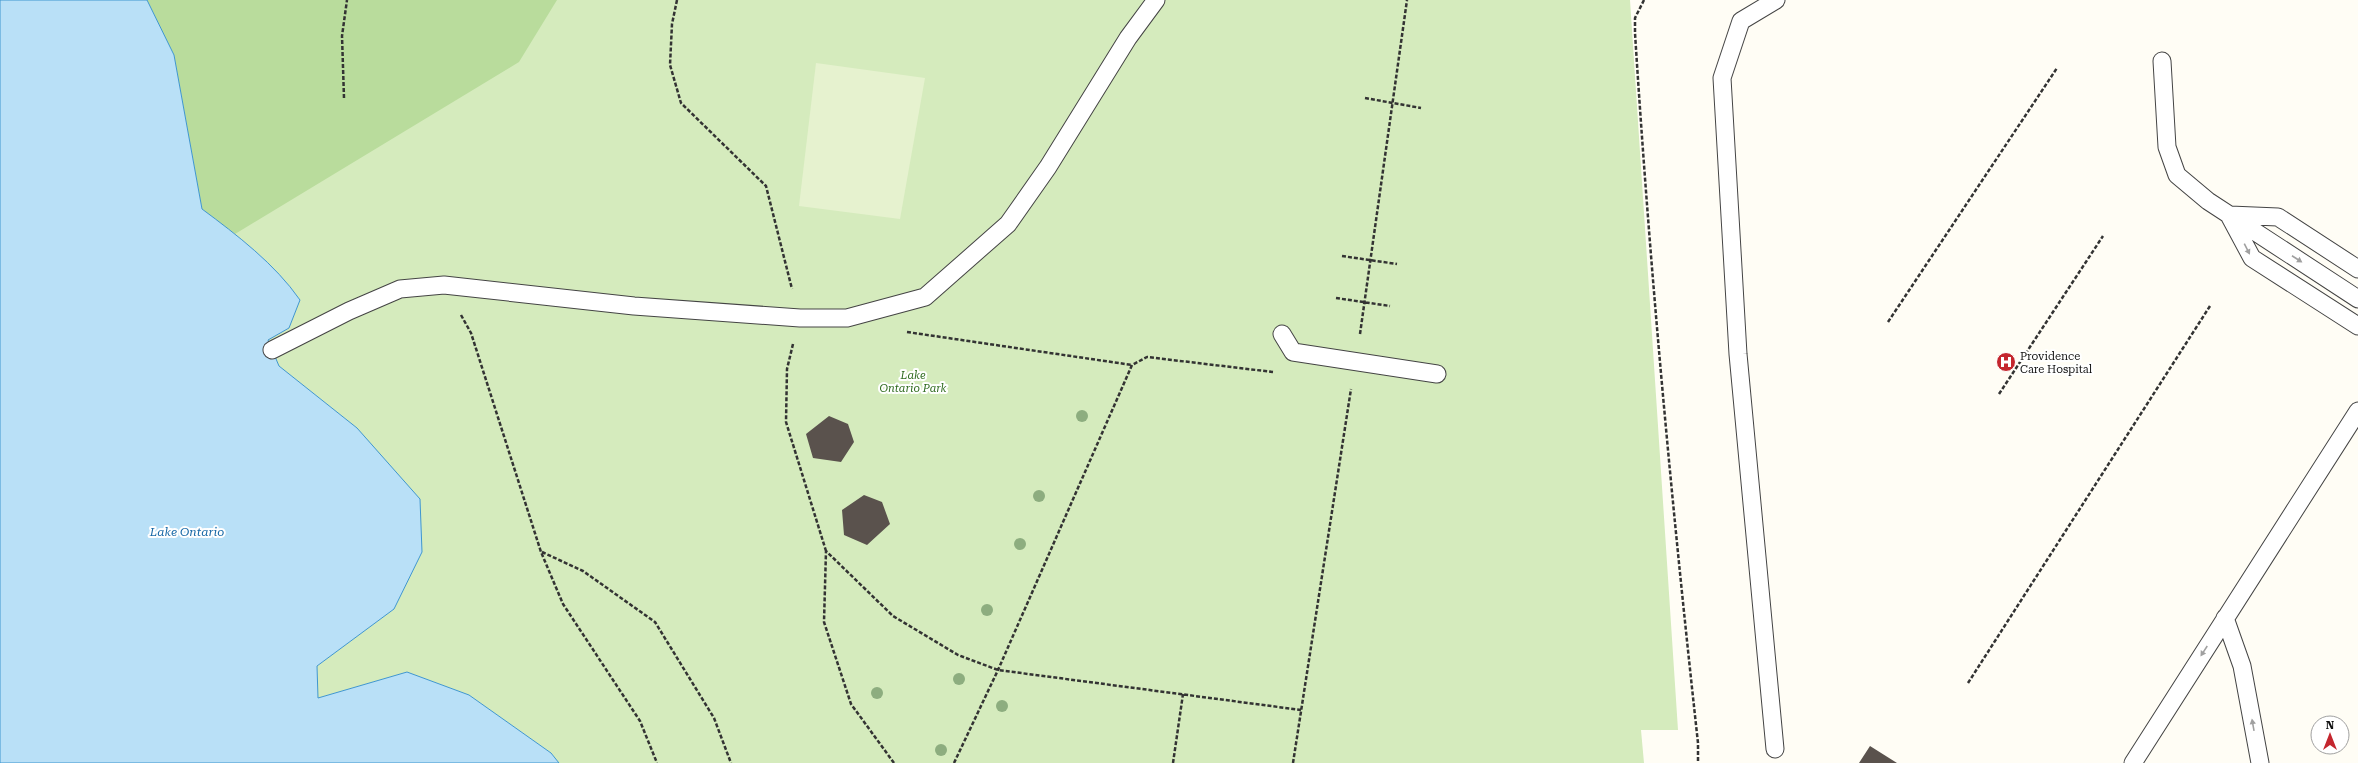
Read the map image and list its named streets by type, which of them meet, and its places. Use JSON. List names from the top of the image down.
{
  "water": ["Lake Ontario"],
  "parks": ["Lake Ontario Park"],
  "places": {
    "hospital": ["Providence Care Hospital"]
  },
  "north": "top"
}
